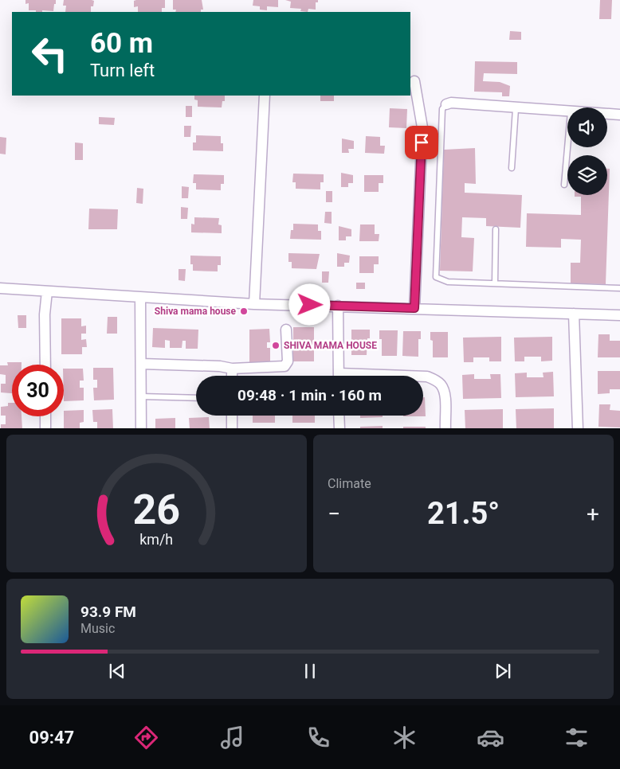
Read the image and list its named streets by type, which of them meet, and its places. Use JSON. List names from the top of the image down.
{
  "places": ["Shiva mama house", "SHIVA MAMA HOUSE"],
  "page": {
    "turn": ["60 m", "Turn left"],
    "limit": "30",
    "trip": "09:48 · 1 min · 160 m",
    "tile": "Climate",
    "heat": ["−", "21.5°", "+"],
    "song": ["93.9 FM", "Music"],
    "tabs": "09:47",
    "gauge": ["26", "km/h"]
  }
}
